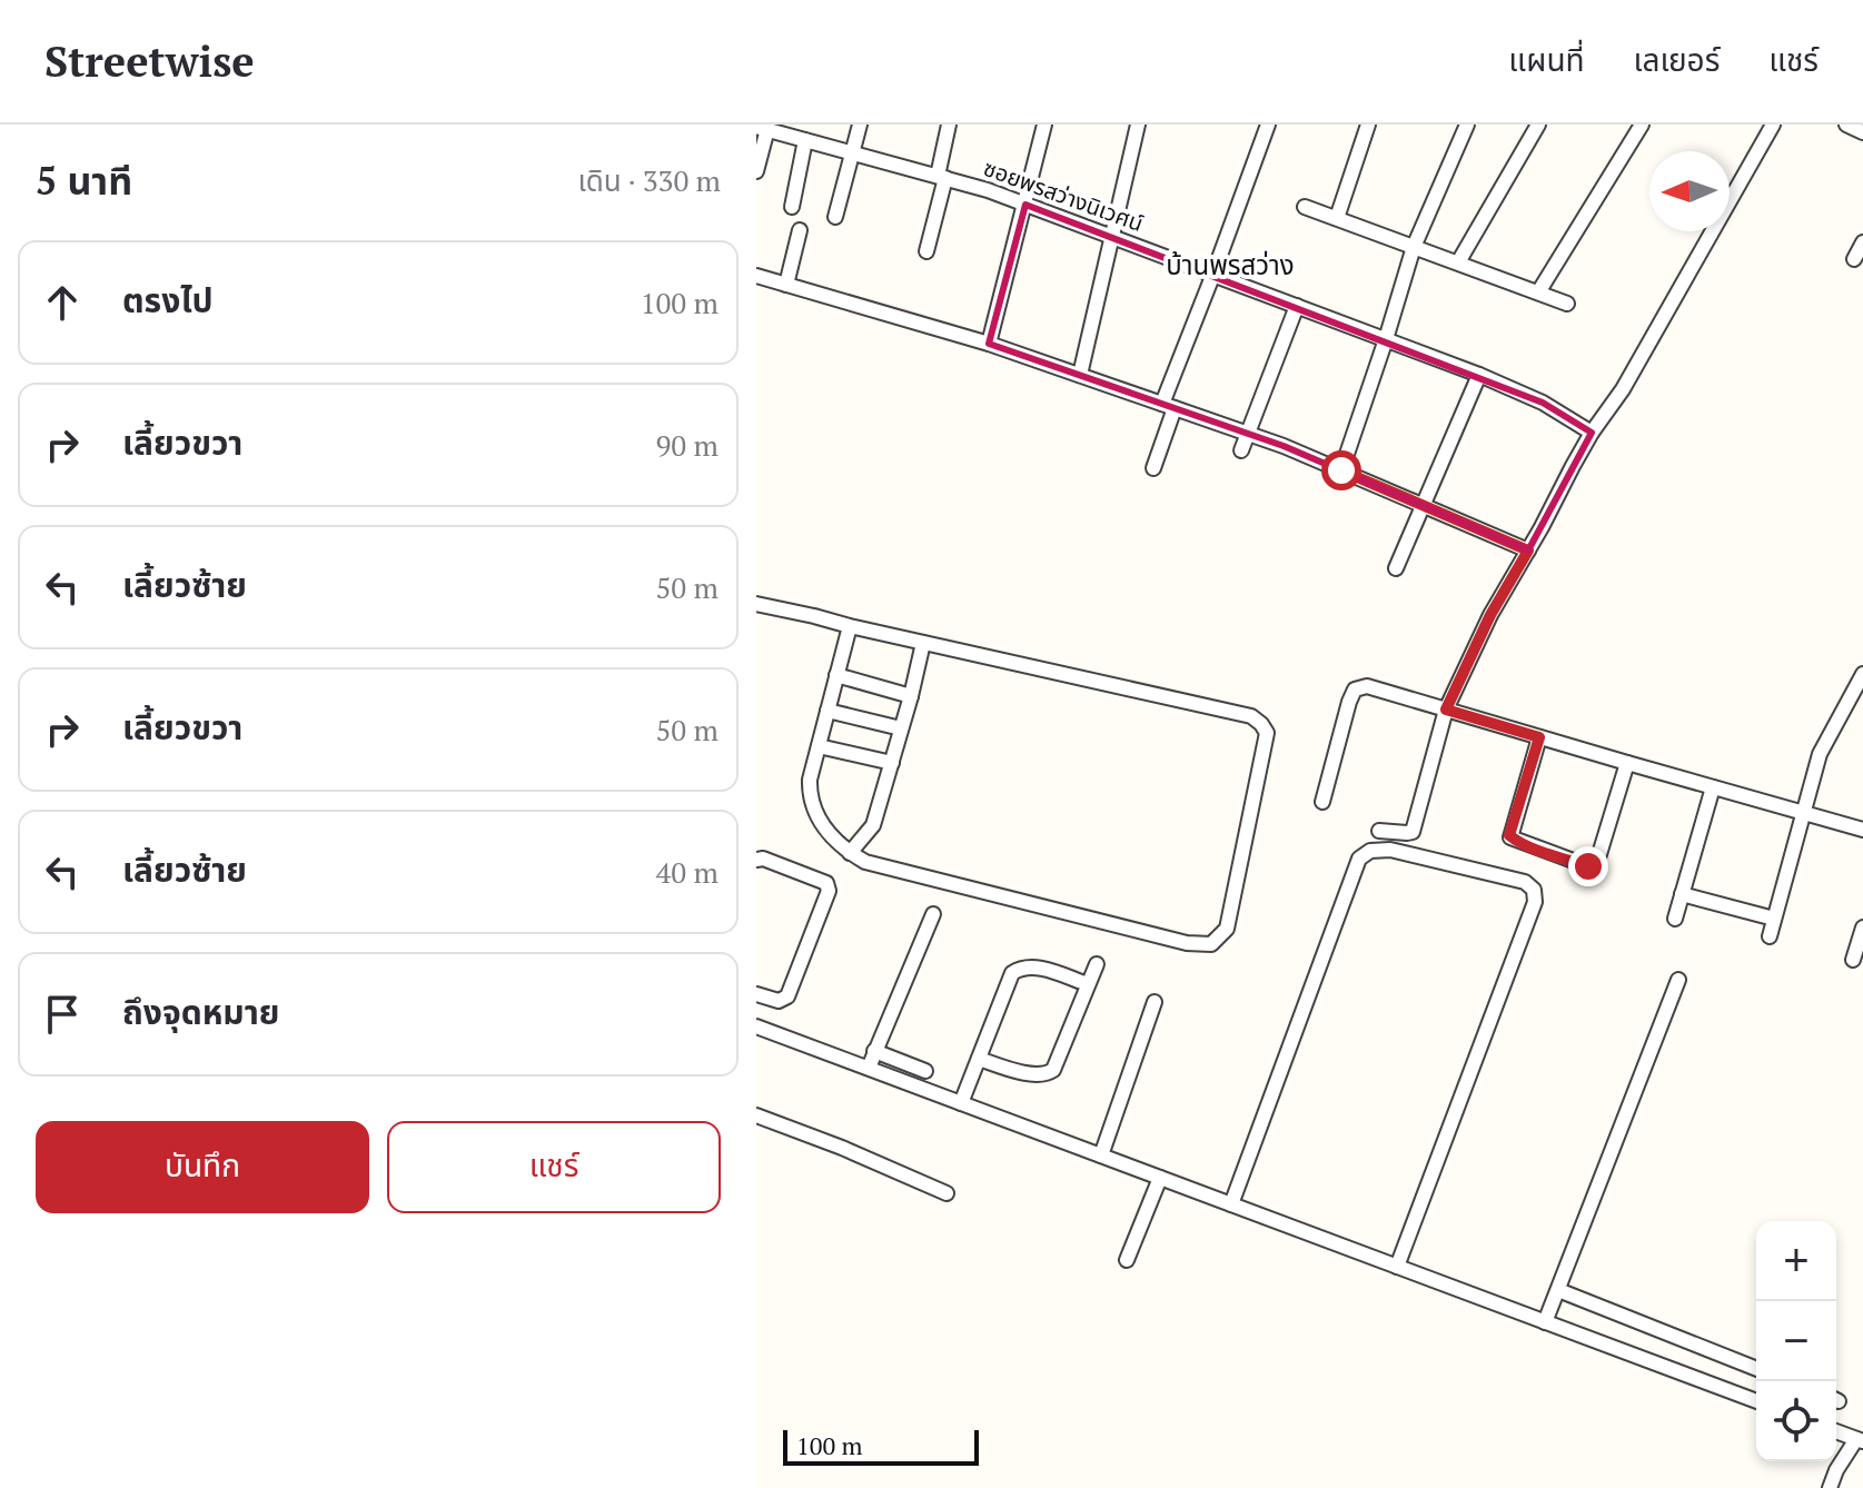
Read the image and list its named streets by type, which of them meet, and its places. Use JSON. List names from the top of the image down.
{
  "streets": {
    "street": ["ซอยพรสว่างนิเวศน์"]
  },
  "districts": ["บ้านพรสว่าง"],
  "scale_bar": "100 m",
  "north": "left",
  "page": {
    "header": "Streetwise",
    "nav": ["แผนที่", "เลเยอร์", "แชร์"],
    "heading": ["5 นาที", "เดิน · 330 m"],
    "list": [
      ["ตรงไป", "100 m"],
      ["เลี้ยวขวา", "90 m"],
      ["เลี้ยวซ้าย", "50 m"],
      ["เลี้ยวขวา", "50 m"],
      ["เลี้ยวซ้าย", "40 m"],
      "ถึงจุดหมาย"
    ],
    "buttons": ["บันทึก", "แชร์"],
    "map_buttons": ["+", "−"],
    "scale": "100 m"
  }
}
